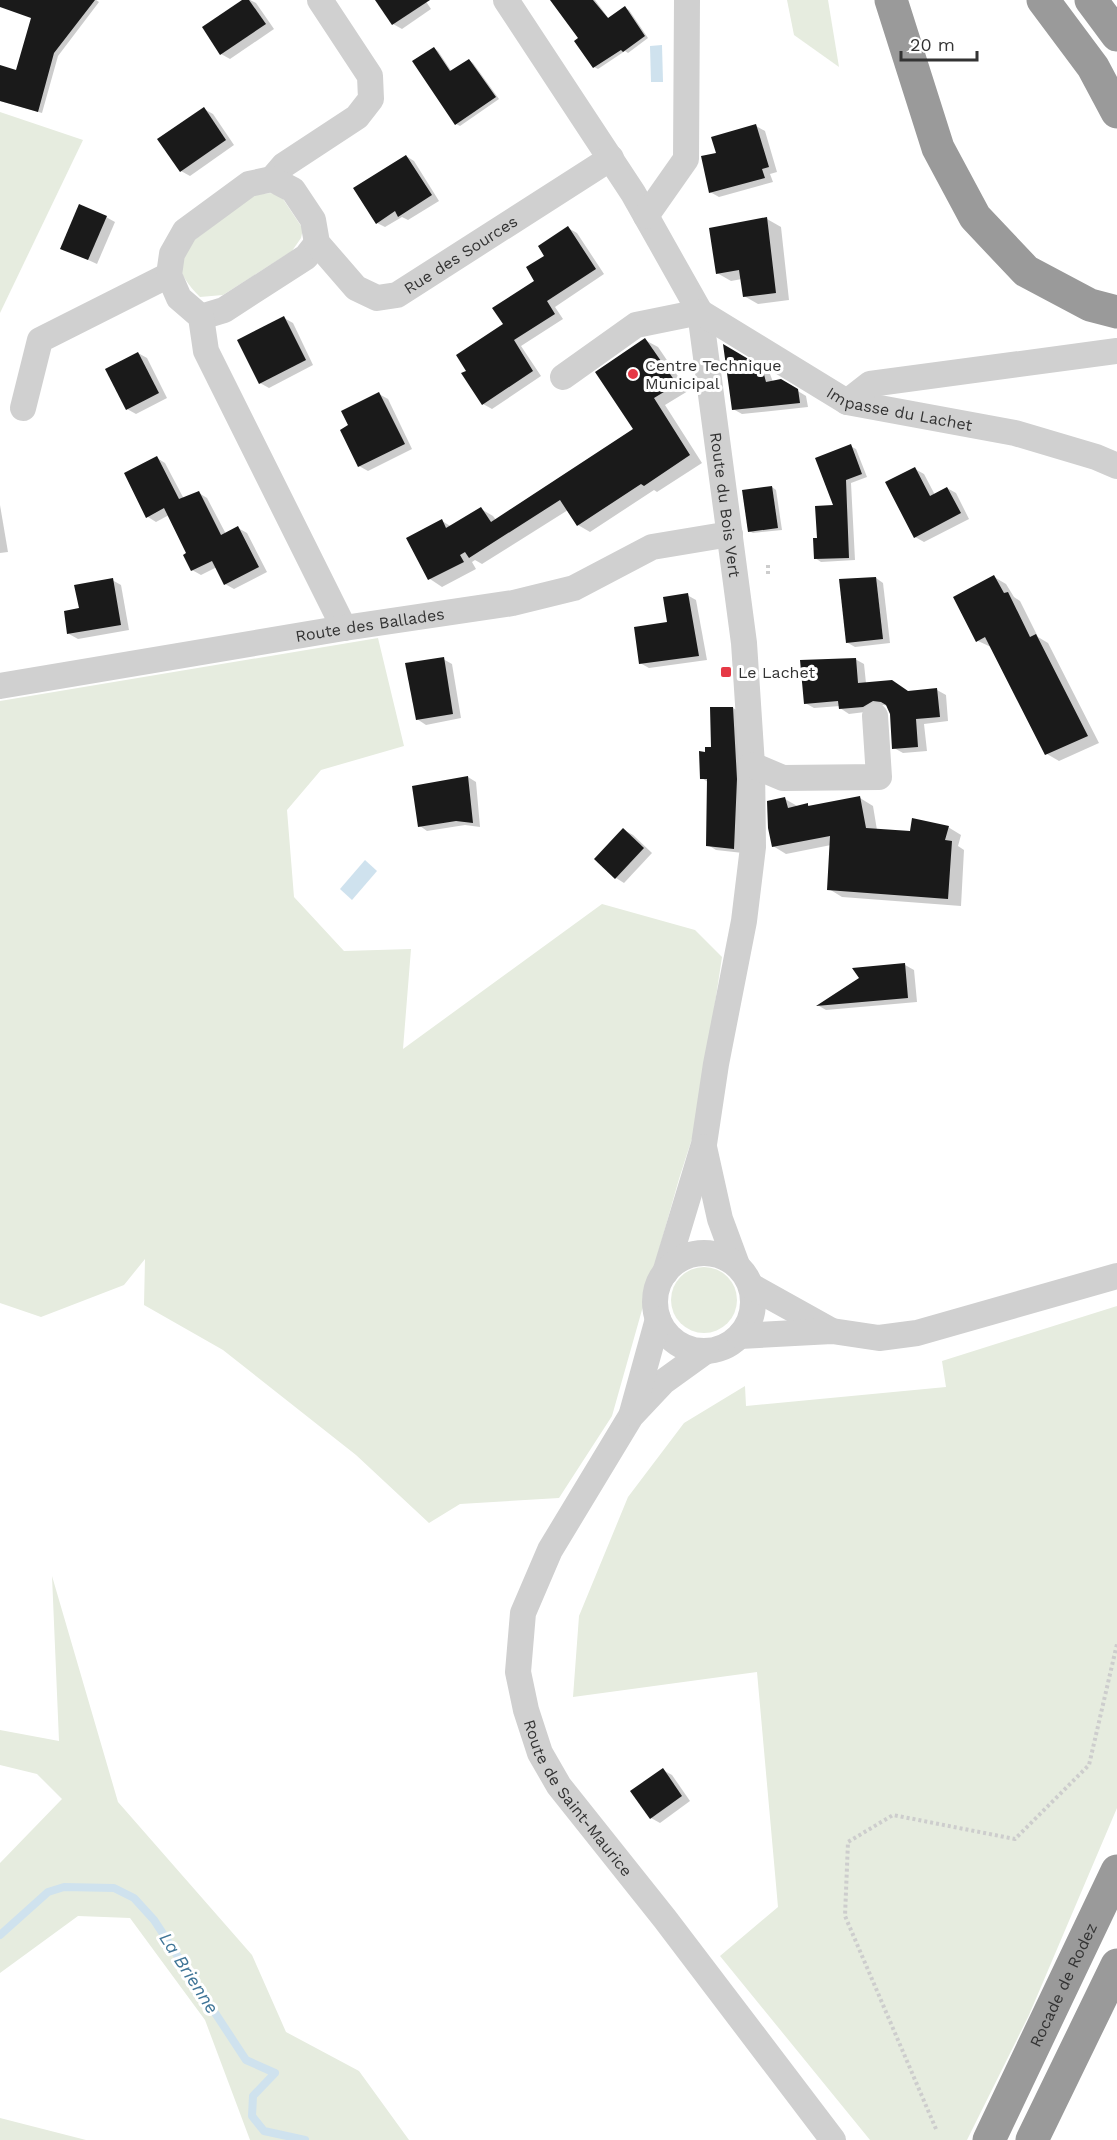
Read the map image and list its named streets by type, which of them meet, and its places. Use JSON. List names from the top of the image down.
{
  "streets": {
    "highway": ["Rocade de Rodez"],
    "street": [
      "Rue des Sources",
      "Impasse du Lachet",
      "Route du Bois Vert",
      "Route des Ballades",
      "Route de Saint-Maurice"
    ]
  },
  "crossings": [
    ["Rue des Sources", "Route du Bois Vert"],
    ["Impasse du Lachet", "Route du Bois Vert"],
    ["Route du Bois Vert", "Route des Ballades"]
  ],
  "water": ["La Brienne"],
  "places": {
    "other": ["Centre Technique Municipal"],
    "transit": ["Le Lachet"]
  },
  "scale_bar": "20 m"
}
